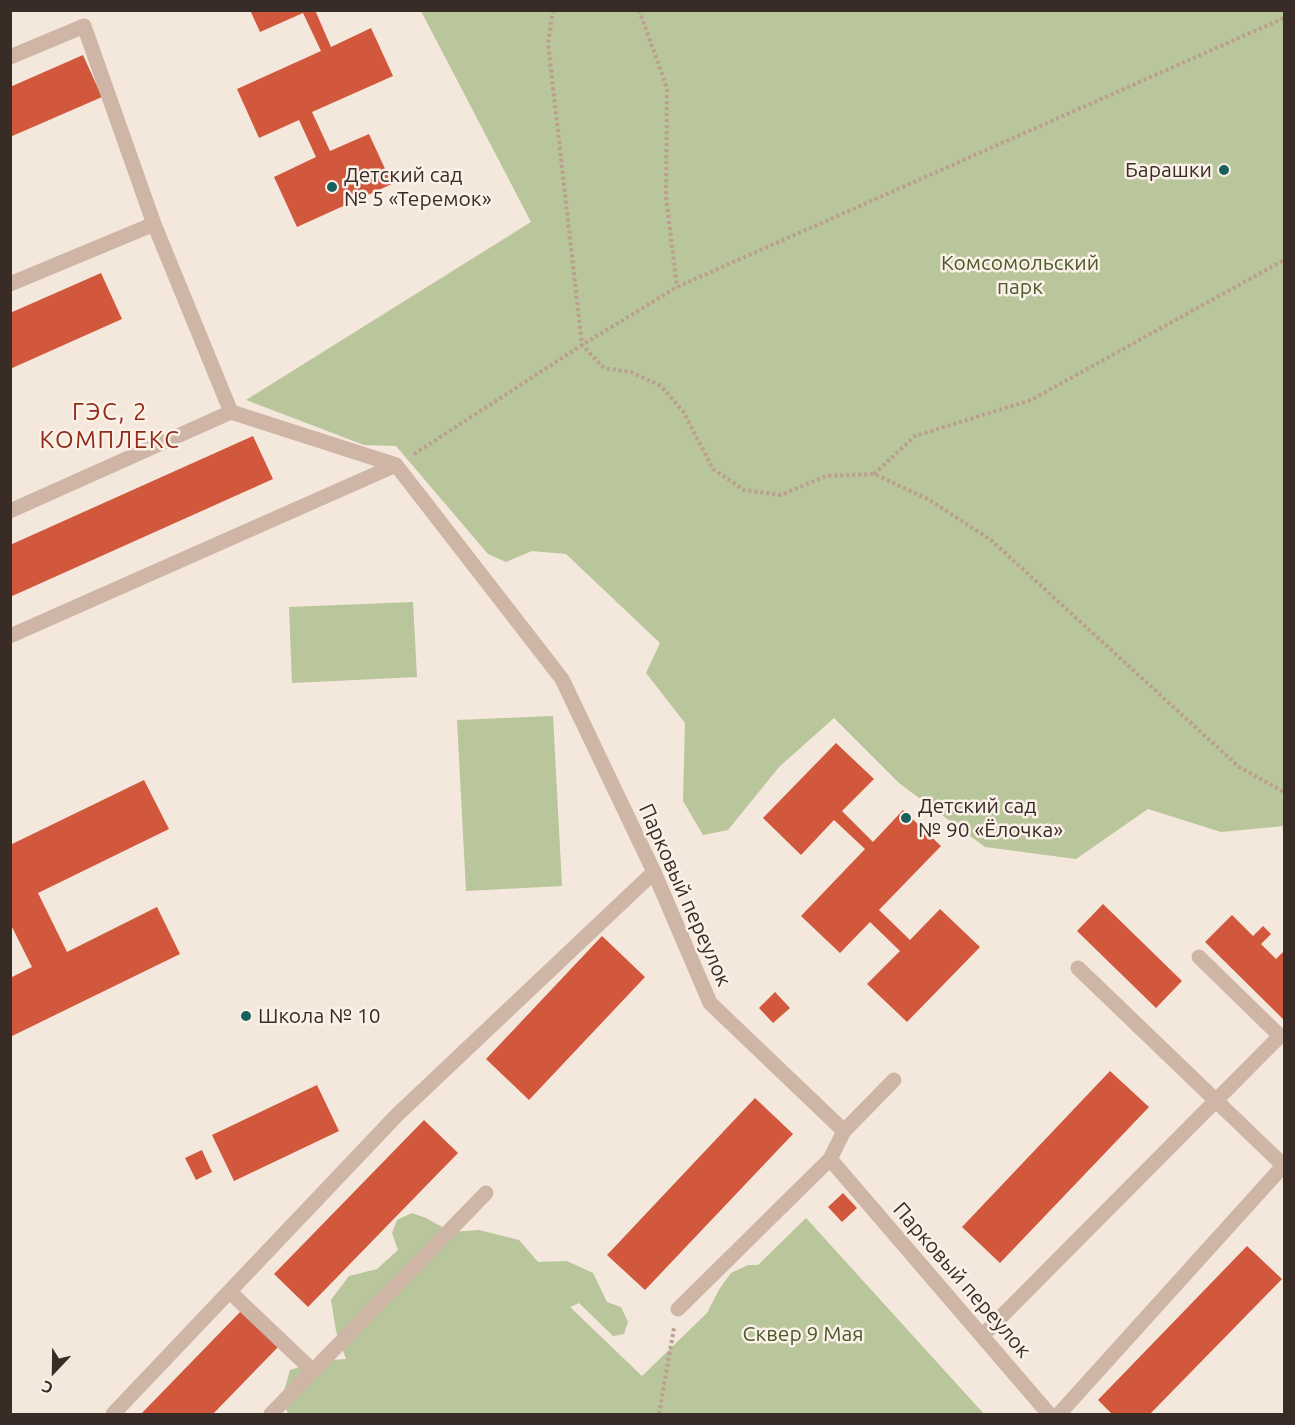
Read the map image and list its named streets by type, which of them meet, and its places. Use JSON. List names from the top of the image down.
{
  "streets": {
    "lane": ["Парковый переулок"]
  },
  "districts": ["ГЭС, 2 КОМПЛЕКС"],
  "parks": ["Комсомольский парк", "Сквер 9 Мая"],
  "places": [
    "Барашки",
    "Детский сад № 5 «Теремок»",
    "Детский сад № 90 «Ёлочка»",
    "Школа № 10"
  ],
  "north": "bottom"
}
